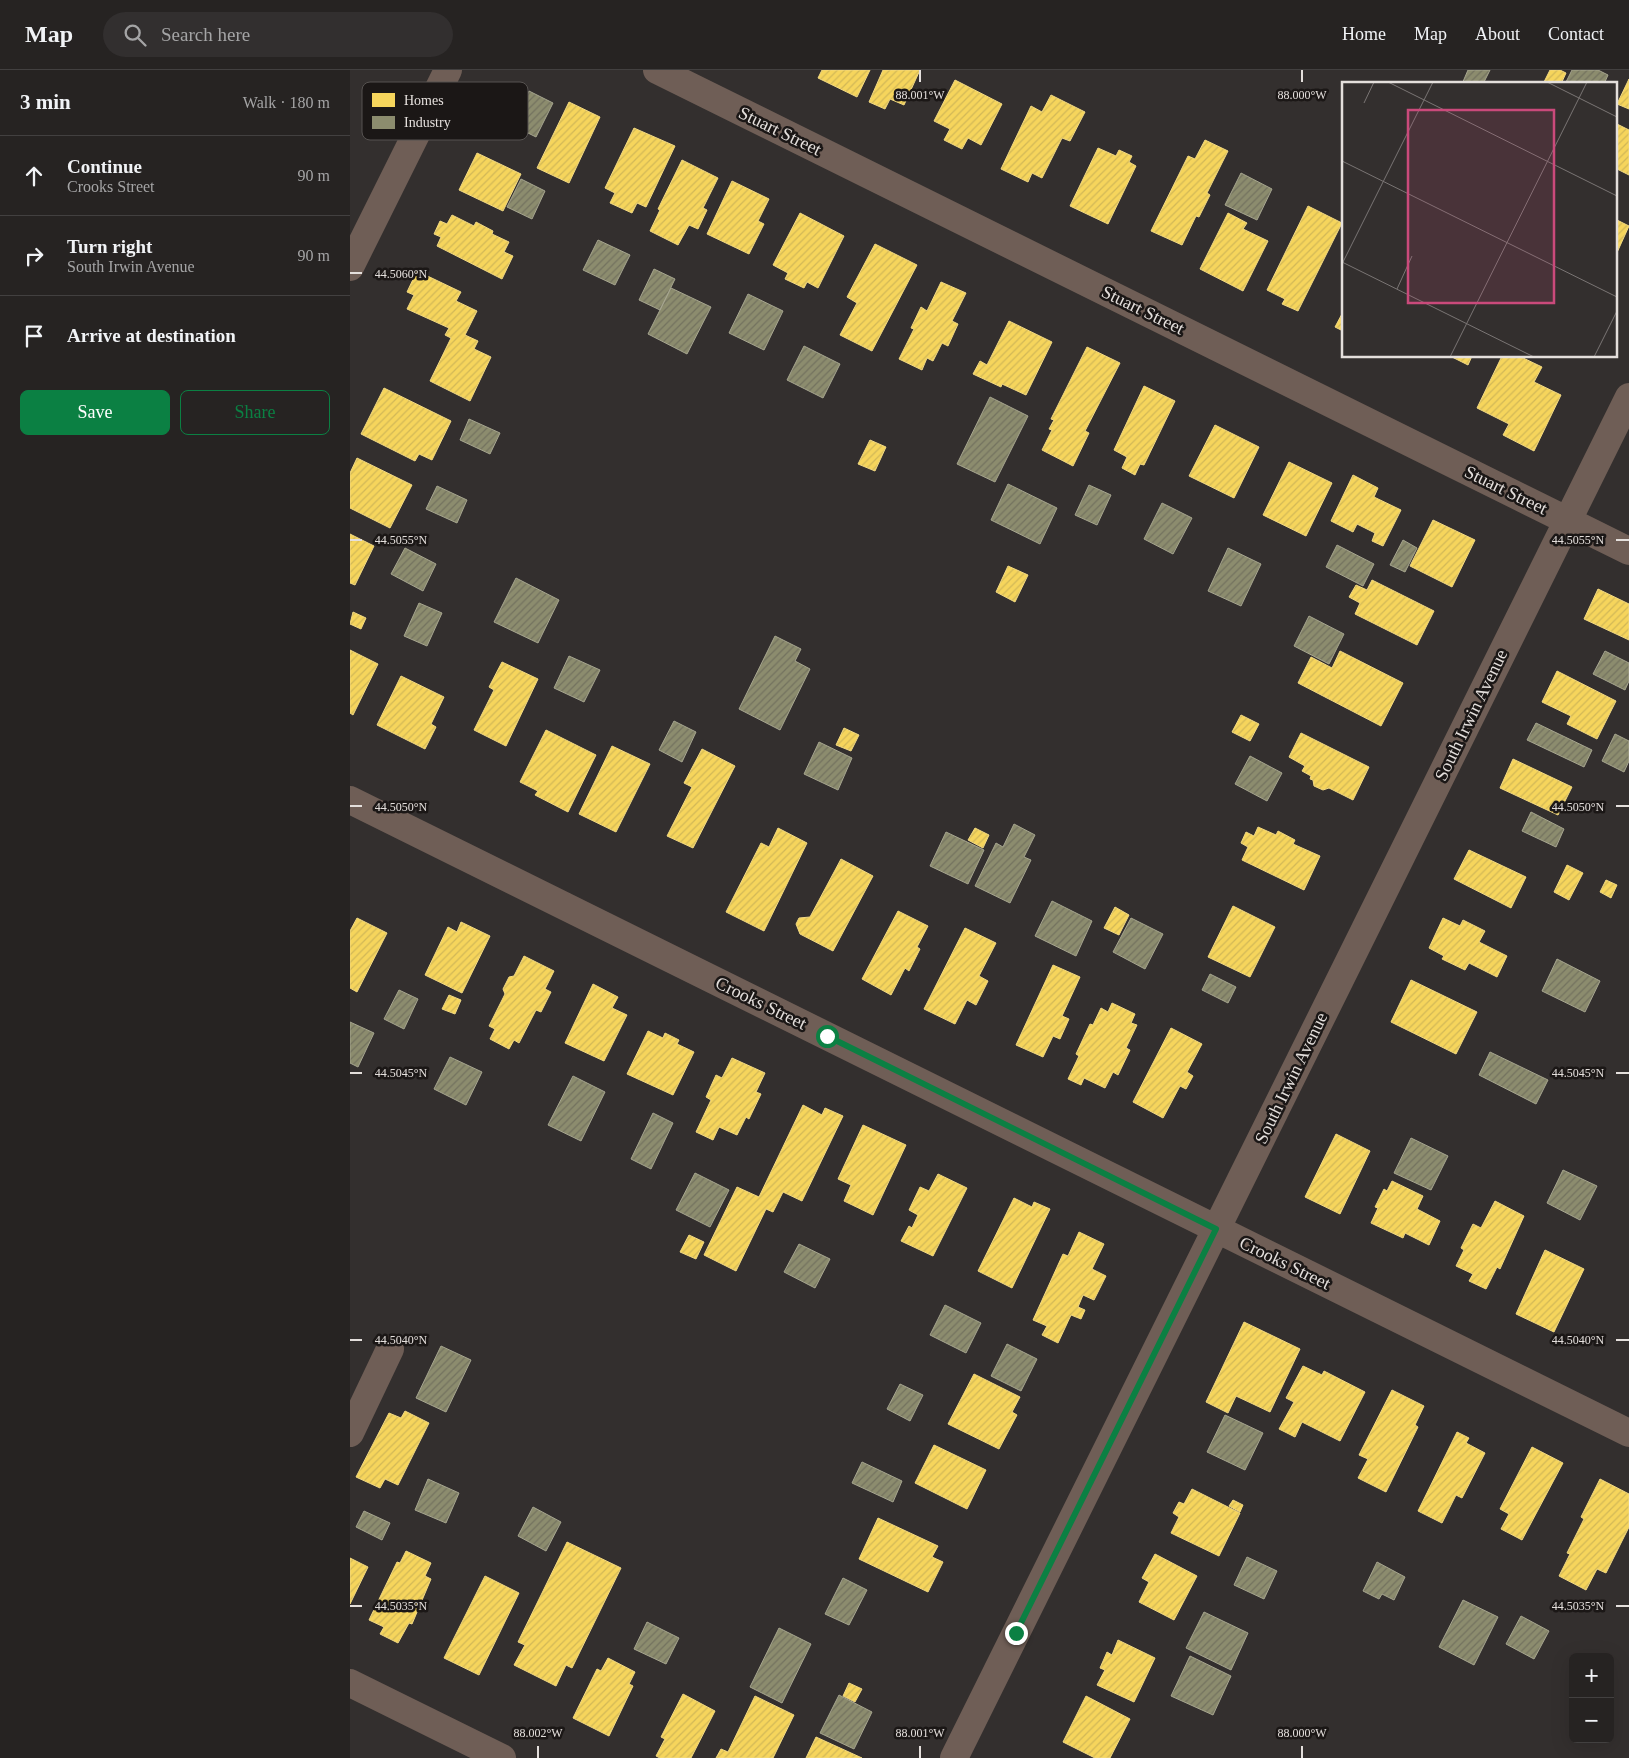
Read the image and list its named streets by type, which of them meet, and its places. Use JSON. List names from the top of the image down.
{
  "streets": {
    "street": ["Stuart Street", "South Irwin Avenue", "Crooks Street"]
  },
  "crossings": [
    ["Stuart Street", "South Irwin Avenue"],
    ["South Irwin Avenue", "Crooks Street"]
  ],
  "legend": ["Homes", "Industry"],
  "page": {
    "header": "Map",
    "search": "Search here",
    "nav": [
      "Home",
      "Map",
      "About",
      "Contact"
    ],
    "heading": ["3 min", "Walk · 180 m"],
    "list": [
      ["Continue", "Crooks Street", "90 m"],
      ["Turn right", "South Irwin Avenue", "90 m"],
      "Arrive at destination"
    ],
    "buttons": ["Save", "Share"],
    "map_buttons": ["+", "−"]
  },
  "coordinates": [
    "88.001°W",
    "88.000°W",
    "44.5060°N",
    "44.5055°N",
    "44.5050°N",
    "44.5045°N",
    "44.5040°N",
    "44.5035°N",
    "88.002°W"
  ]
}
